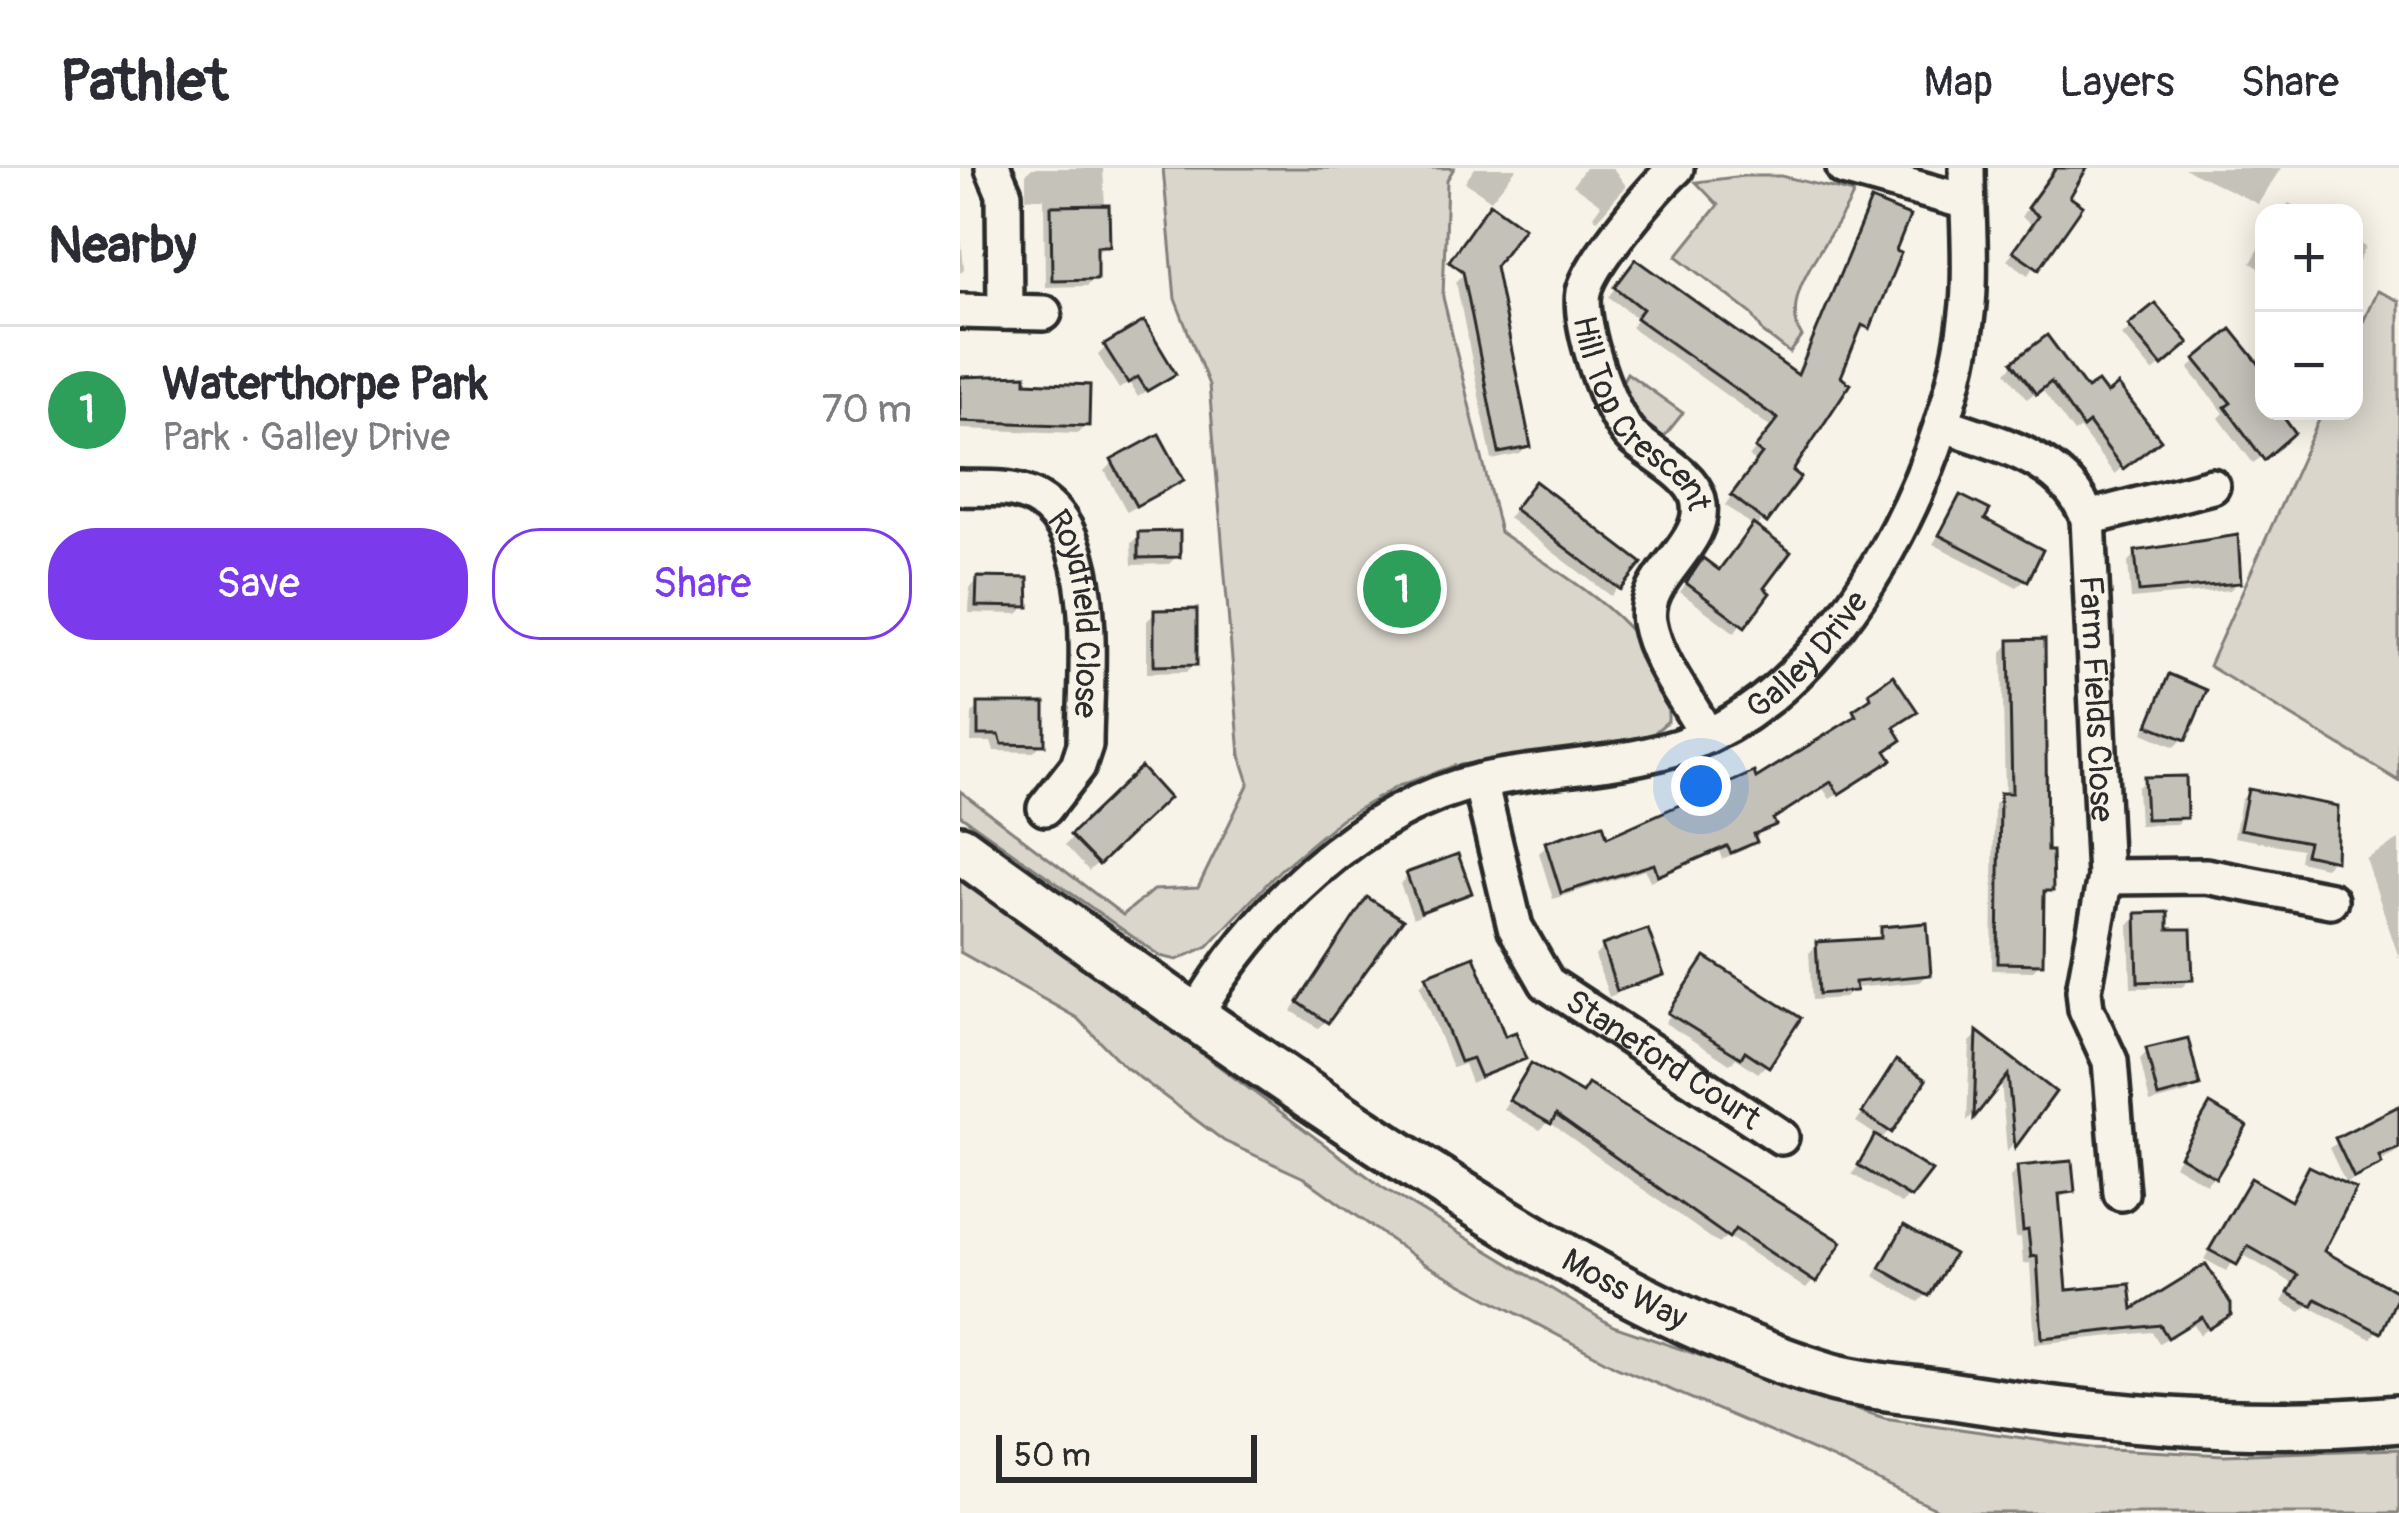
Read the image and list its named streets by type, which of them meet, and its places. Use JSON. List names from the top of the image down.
{
  "streets": {
    "street": [
      "Hill Top Crescent",
      "Roydfield Close",
      "Galley Drive",
      "Farm Fields Close",
      "Staneford Court",
      "Moss Way"
    ]
  },
  "crossings": [
    ["Hill Top Crescent", "Galley Drive"],
    ["Galley Drive", "Staneford Court"],
    ["Galley Drive", "Moss Way"]
  ],
  "scale_bar": "50 m",
  "page": {
    "header": "Pathlet",
    "nav": ["Map", "Layers", "Share"],
    "heading": "Nearby",
    "map_buttons": ["+", "−"],
    "list": [
      {
        "mark": "1",
        "name": "Waterthorpe Park",
        "note": "Park · Galley Drive",
        "value": "70 m"
      }
    ],
    "buttons": ["Save", "Share"],
    "pins": "1",
    "scale": "50 m"
  }
}
